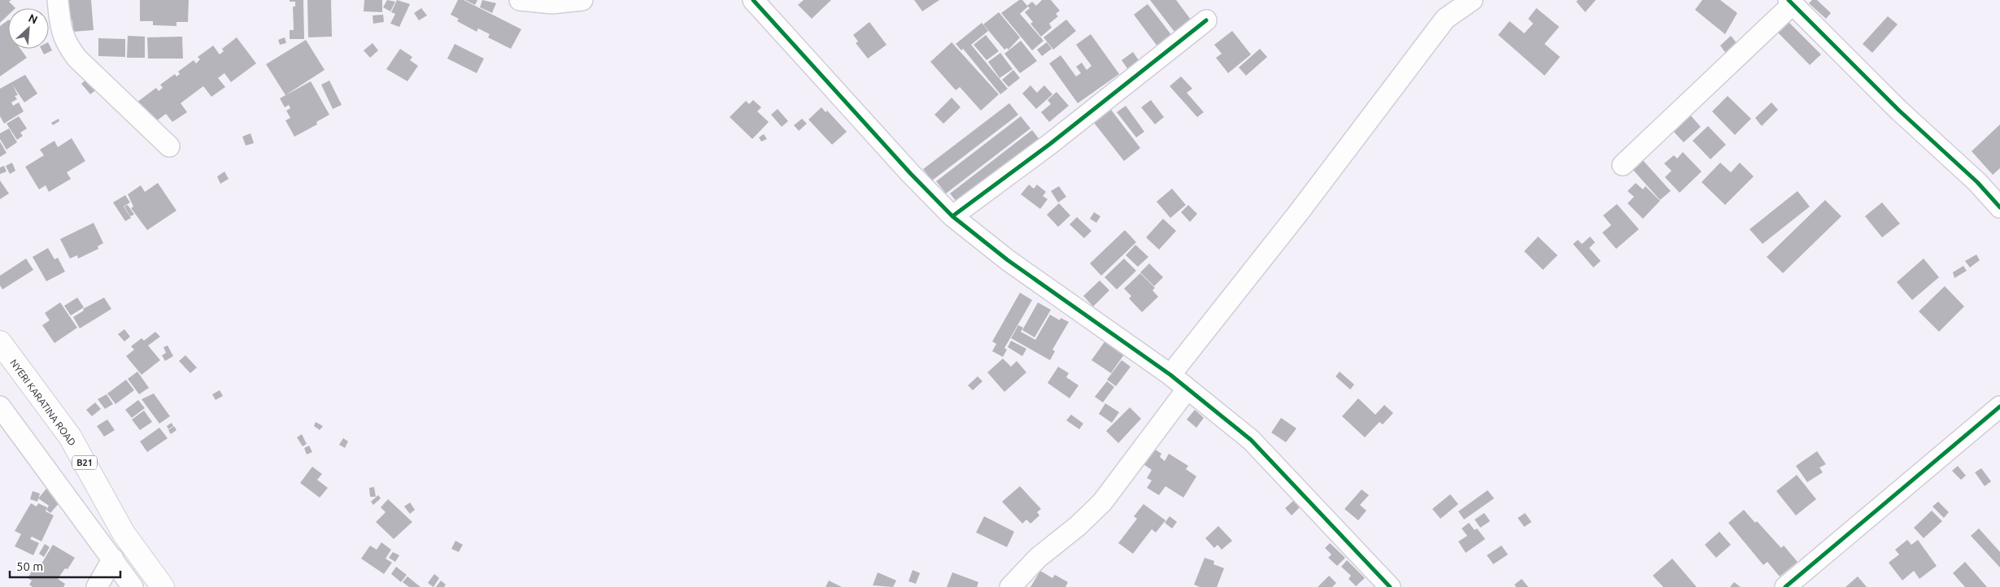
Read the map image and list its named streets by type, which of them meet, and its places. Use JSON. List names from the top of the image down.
{
  "streets": {
    "highway": ["NYERI KARATINA ROAD", "B21"]
  },
  "scale_bar": "50 m",
  "north": "top right"
}
